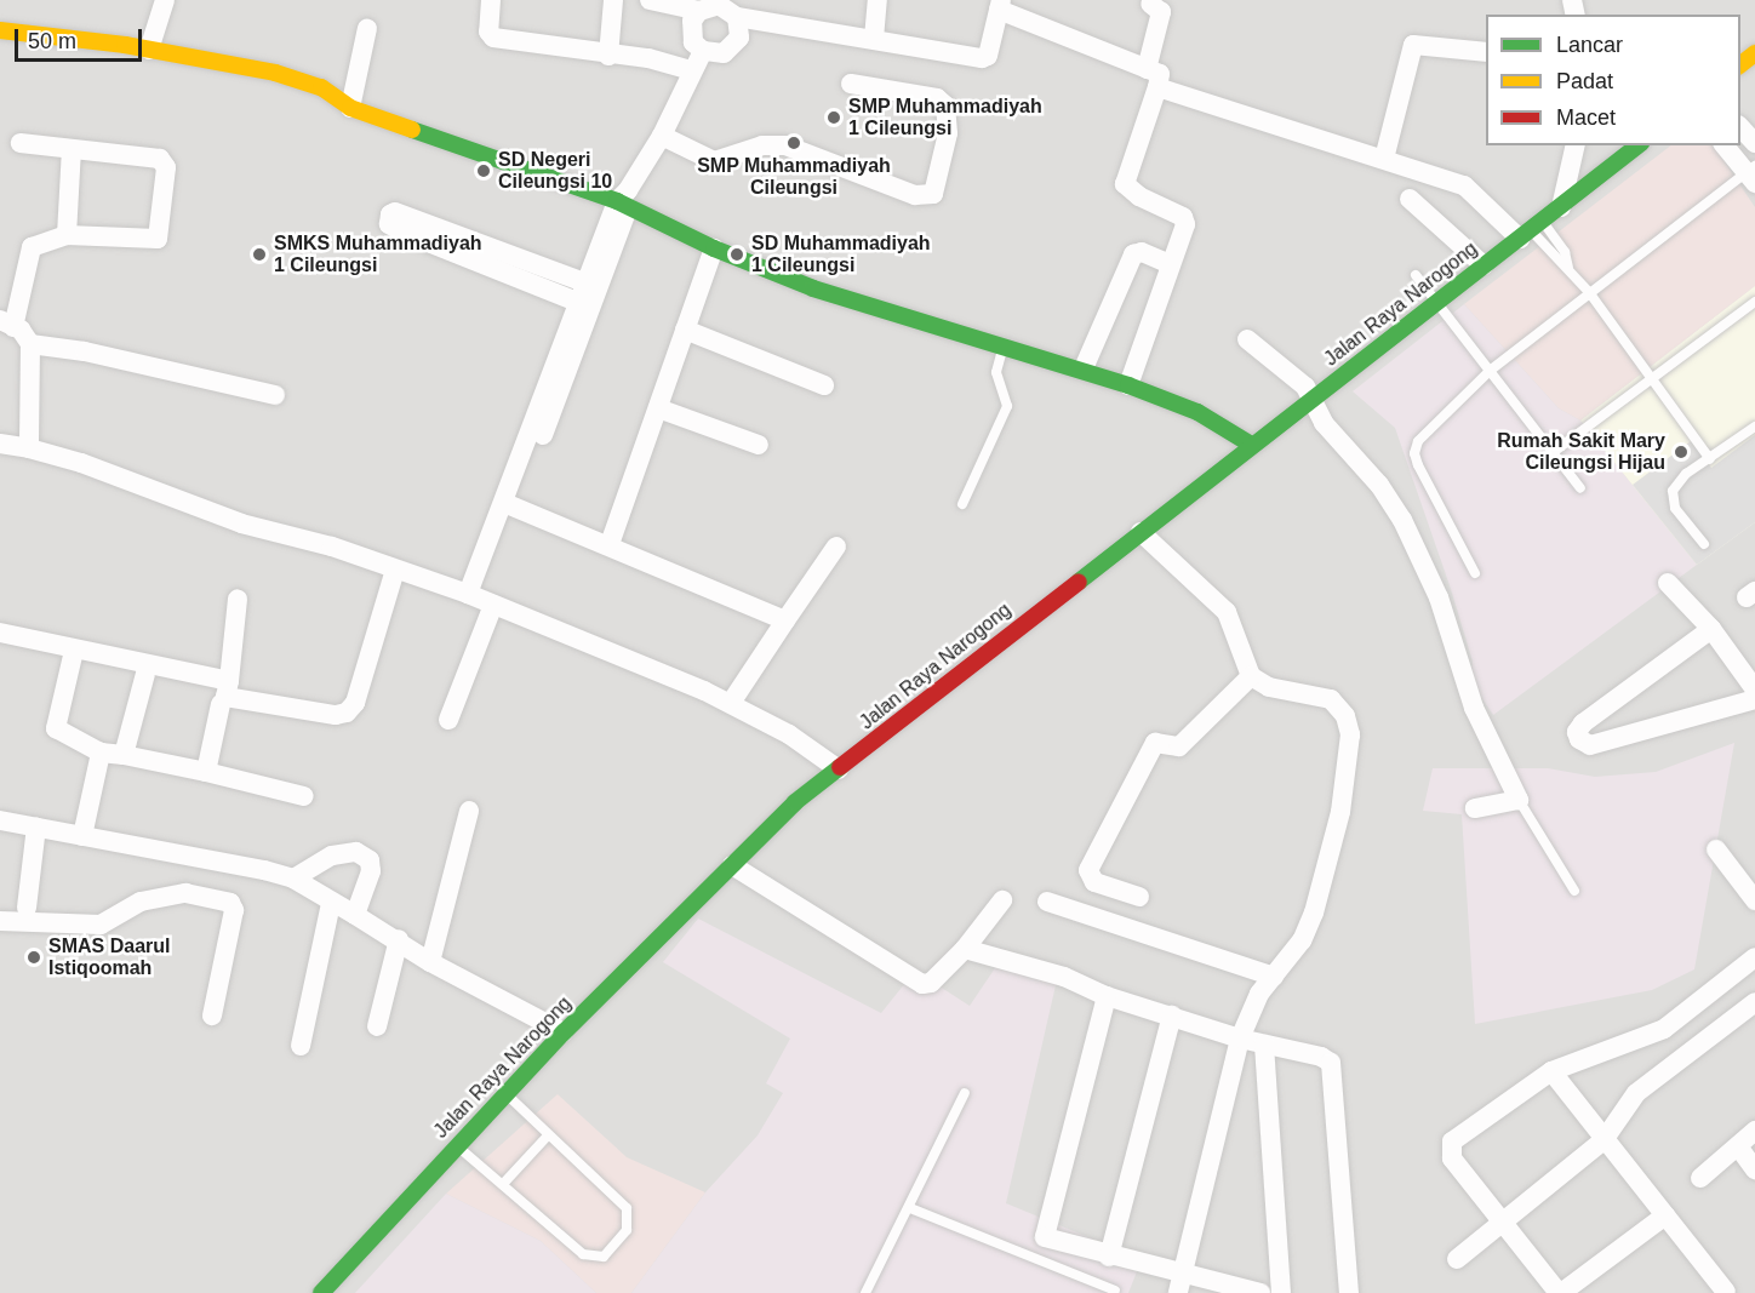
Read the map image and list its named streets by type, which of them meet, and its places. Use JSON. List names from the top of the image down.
{
  "streets": {
    "main road": ["Jalan Raya Narogong"]
  },
  "places": [
    "SMP Muhammadiyah 1 Cileungsi",
    "SMP Muhammadiyah Cileungsi",
    "SD Negeri Cileungsi 10",
    "SMKS Muhammadiyah 1 Cileungsi",
    "SD Muhammadiyah 1 Cileungsi",
    "Rumah Sakit Mary Cileungsi Hijau",
    "SMAS Daarul Istiqoomah"
  ],
  "legend": ["Lancar", "Padat", "Macet"],
  "scale_bar": "50 m"
}
